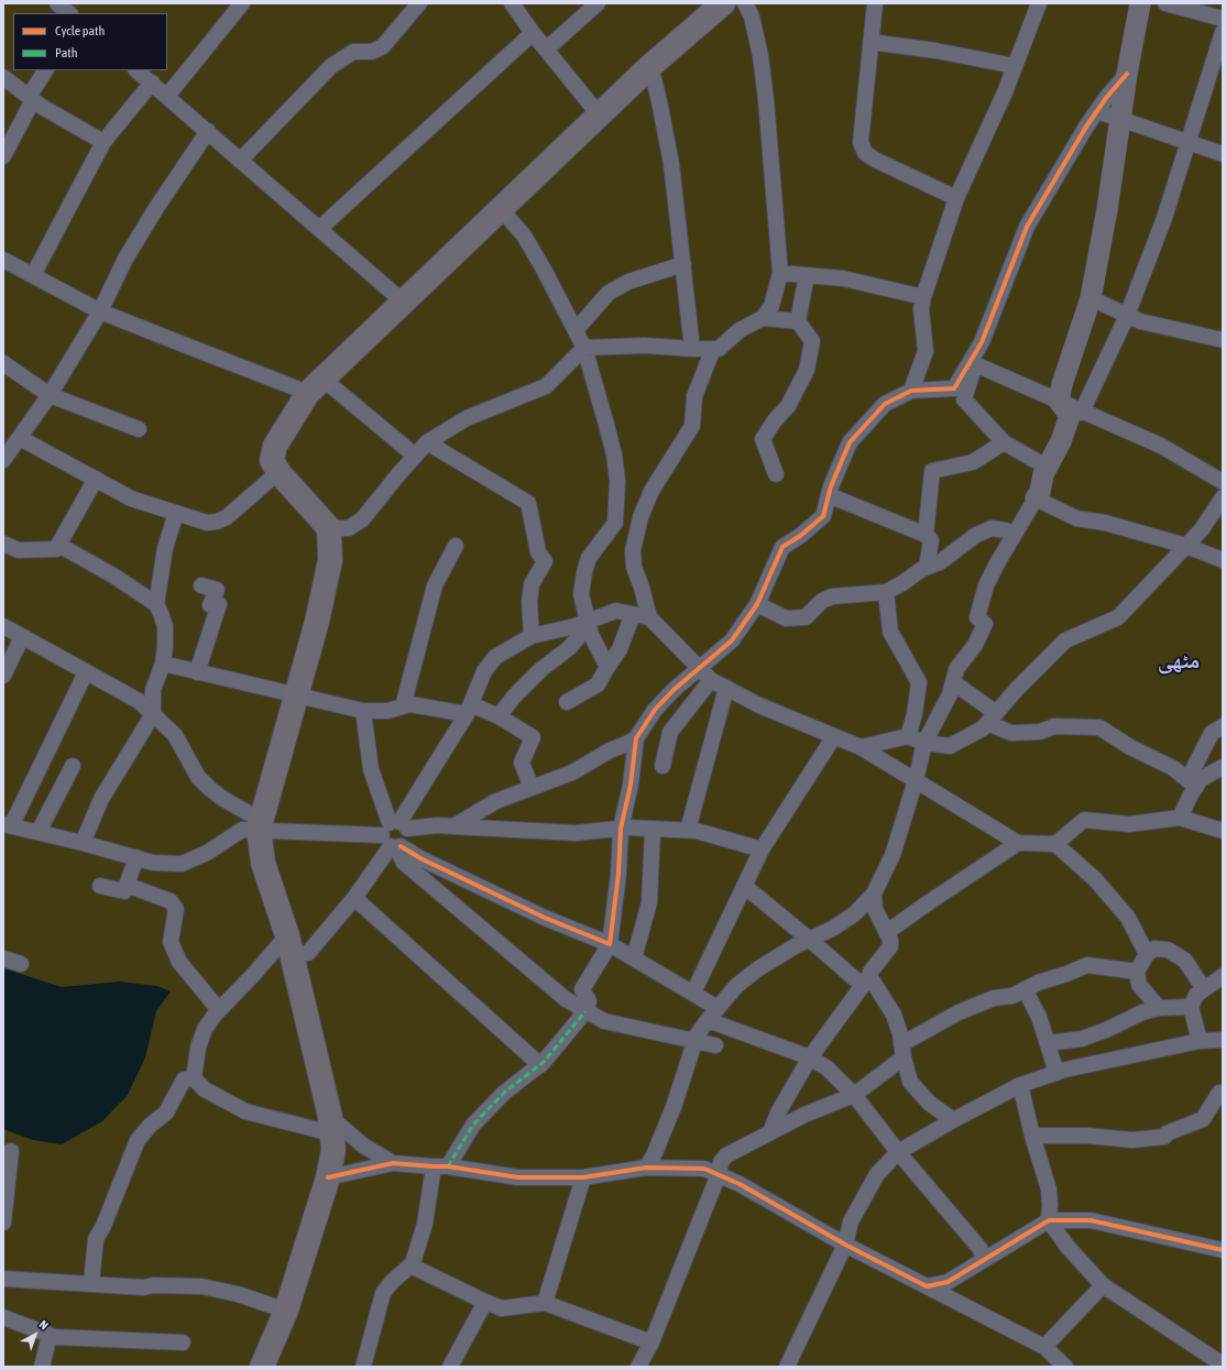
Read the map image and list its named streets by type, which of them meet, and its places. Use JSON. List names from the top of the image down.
{
  "districts": ["مٹھی"],
  "legend": ["Cycle path", "Path"],
  "north": "top right"
}
